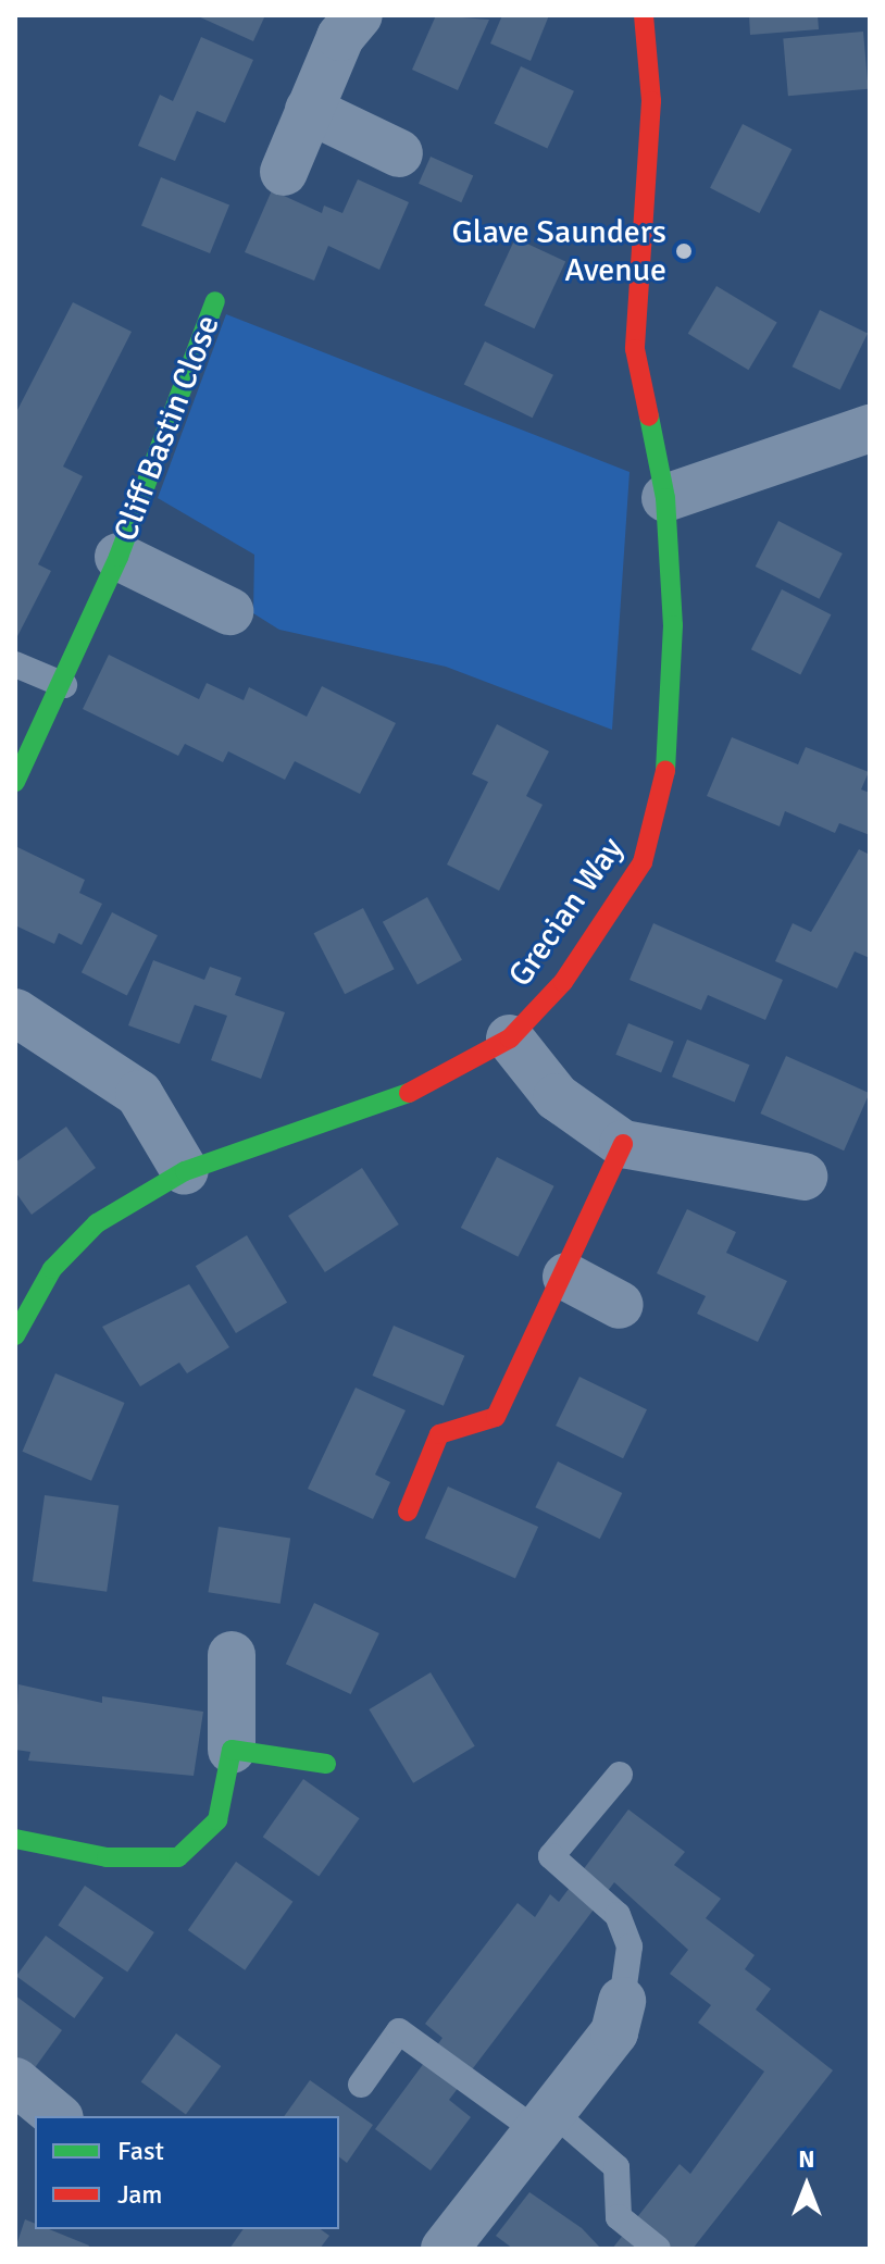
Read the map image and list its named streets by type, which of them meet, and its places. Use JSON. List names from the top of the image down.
{
  "streets": {
    "street": ["Cliff Bastin Close", "Grecian Way"]
  },
  "places": ["Glave Saunders Avenue"],
  "legend": ["Fast", "Jam"],
  "north": "top"
}
